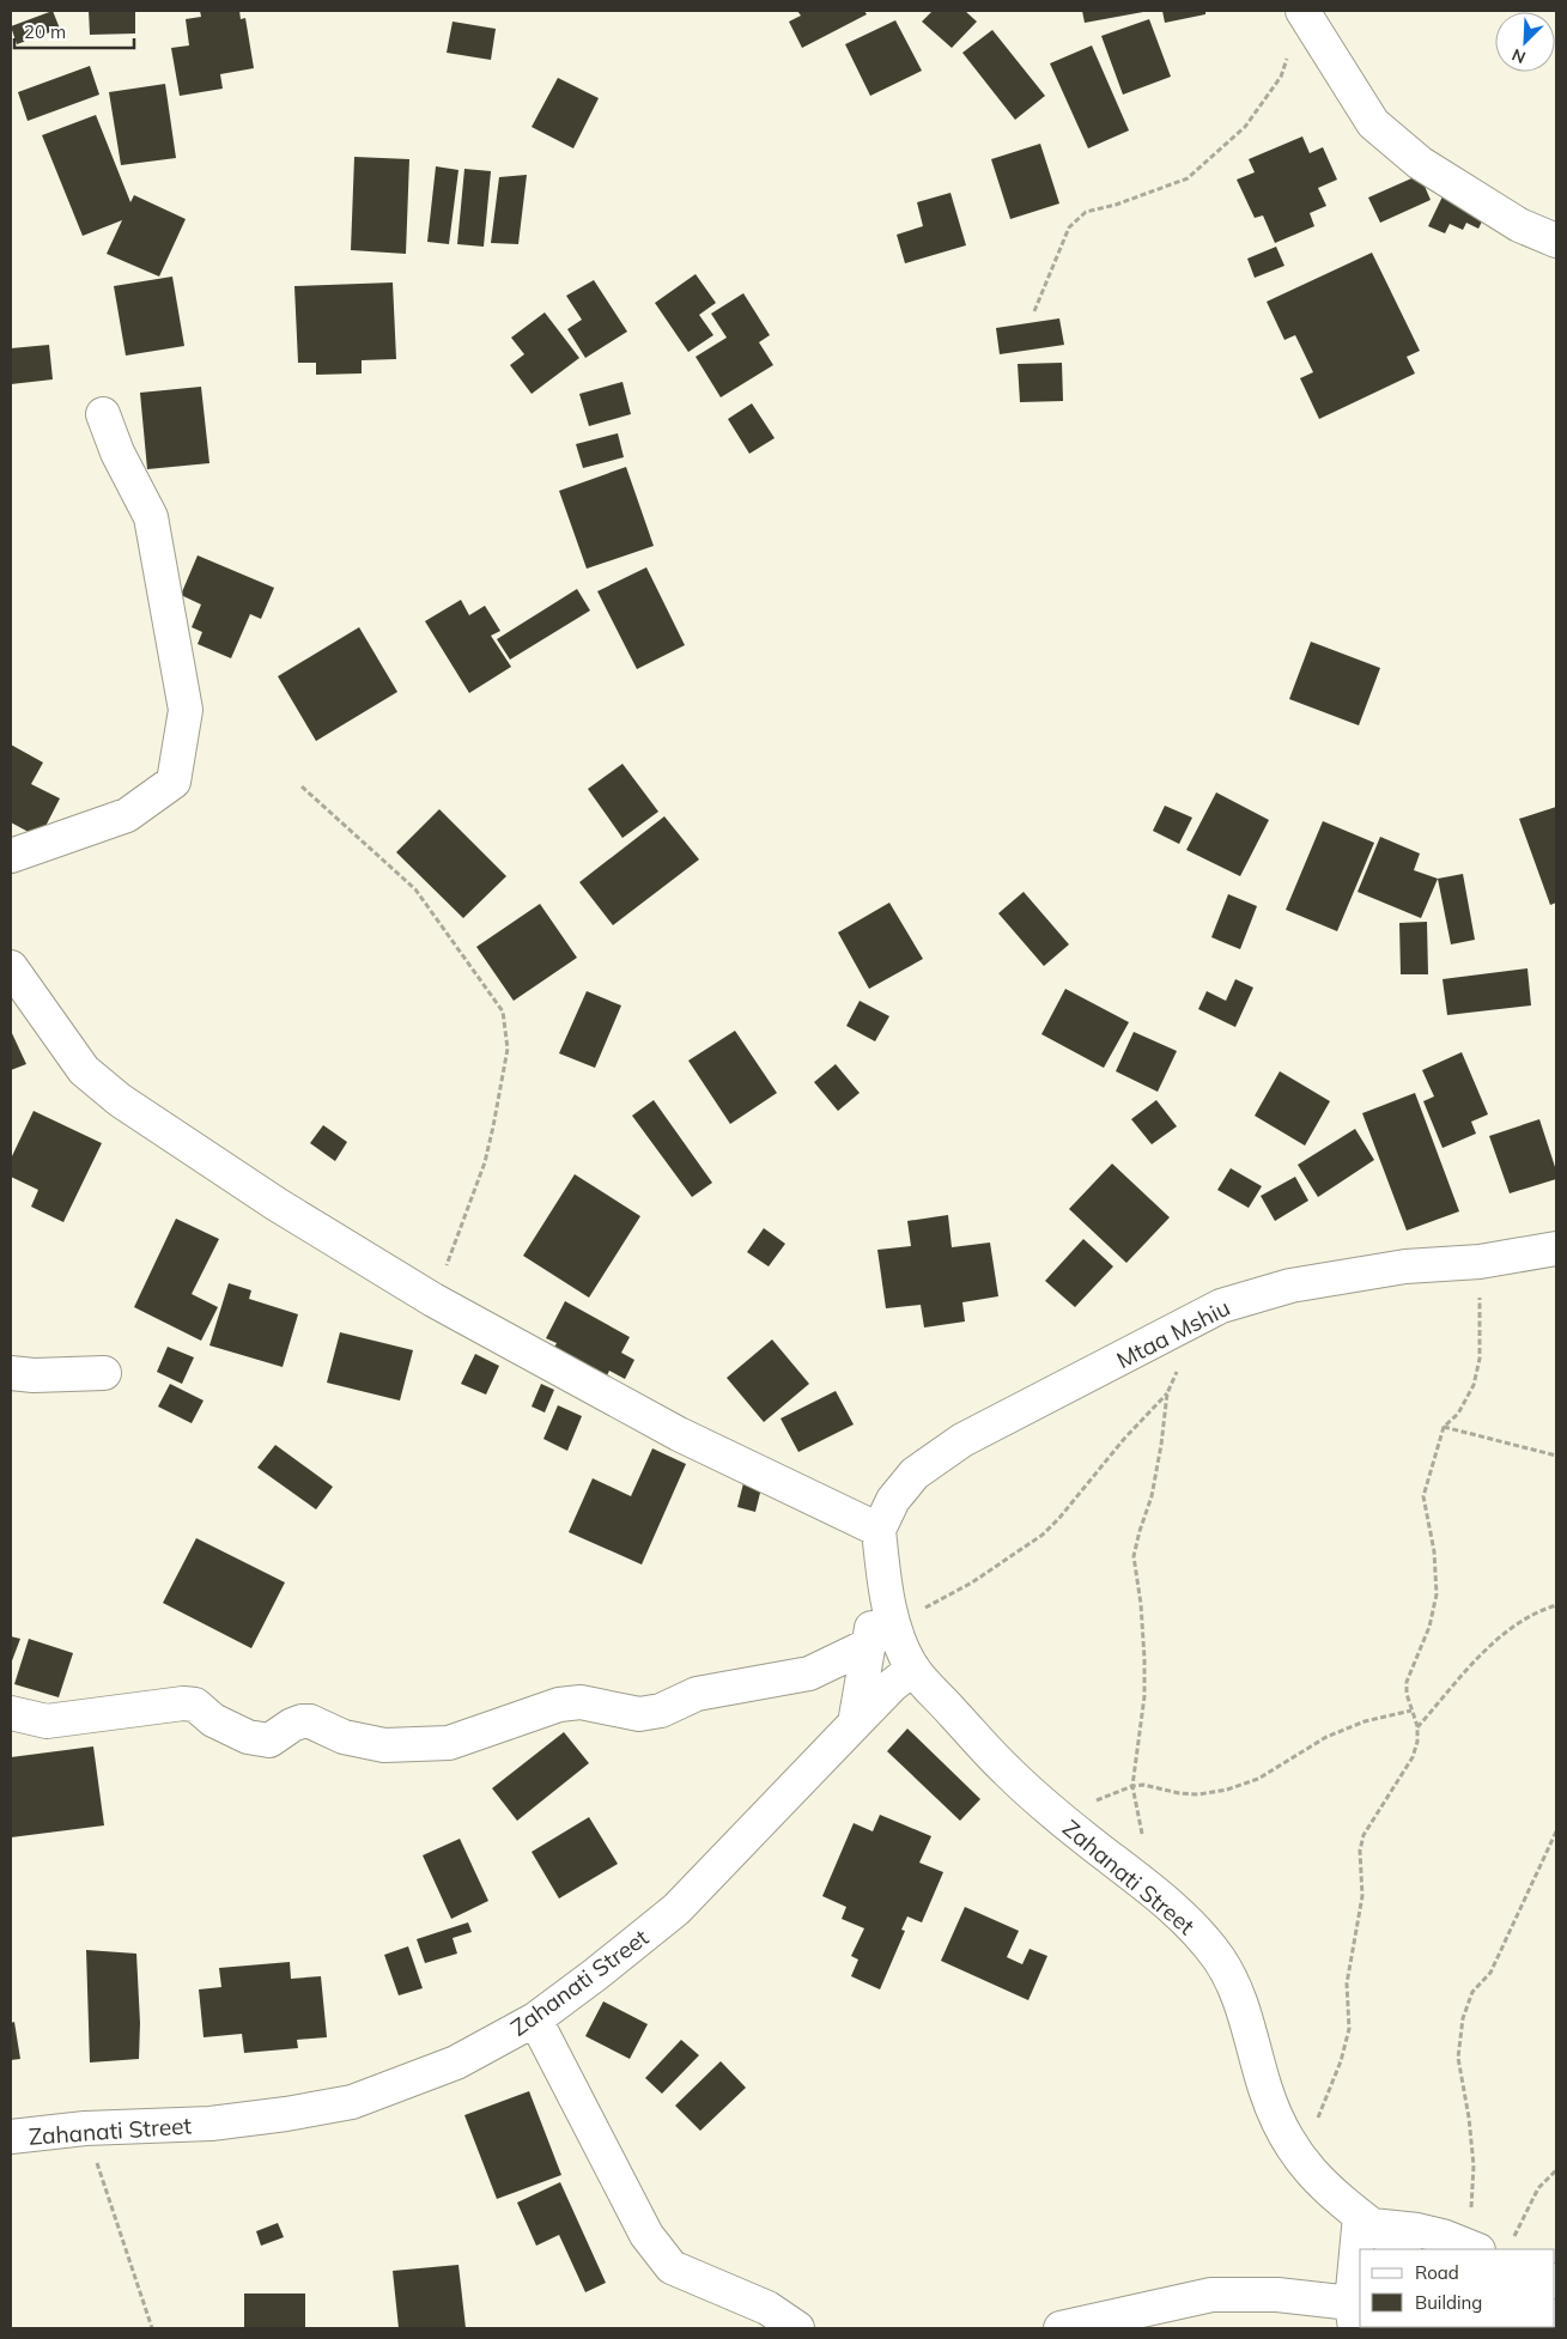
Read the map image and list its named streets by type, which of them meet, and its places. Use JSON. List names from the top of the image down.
{
  "streets": {
    "street": ["Mtaa Mshiu", "Zahanati Street"]
  },
  "legend": ["Road", "Building"],
  "scale_bar": "20 m",
  "north": "bottom left"
}
